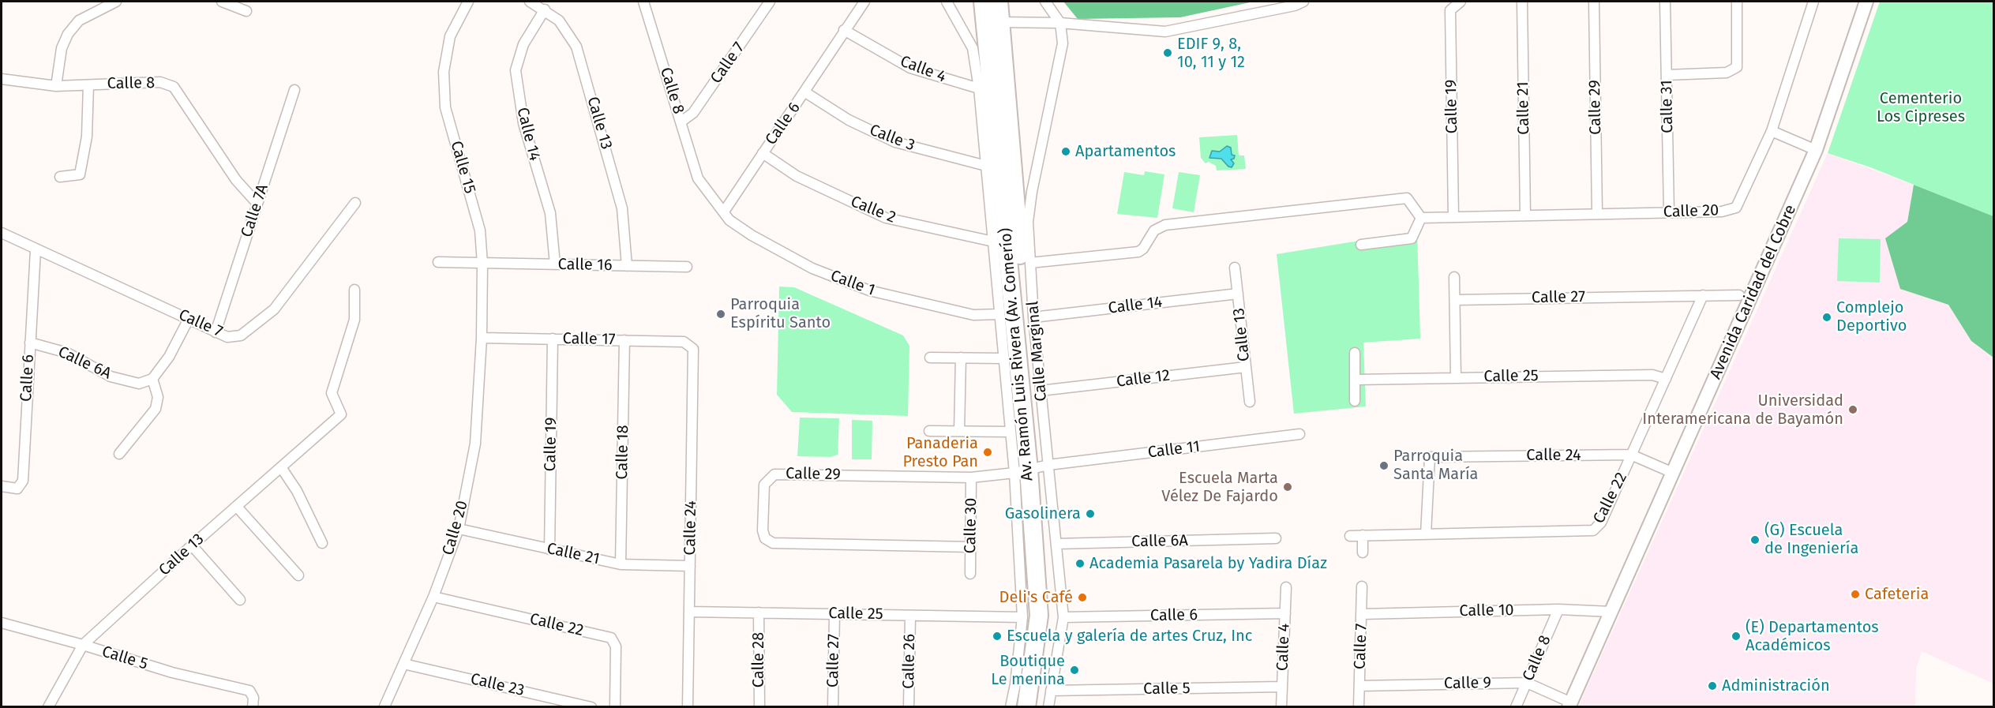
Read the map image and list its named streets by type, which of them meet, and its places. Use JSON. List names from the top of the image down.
{
  "streets": {
    "highway": ["Av. Ramón Luis Rivera (Av. Comerío)"],
    "street": [
      "Calle 7",
      "Calle 4",
      "Calle 8",
      "Calle 19",
      "Calle 31",
      "Calle 29",
      "Calle 21",
      "Calle 13",
      "Calle 6",
      "Calle 14",
      "Calle 3",
      "Calle 15",
      "Calle 2",
      "Calle 7A",
      "Calle 20",
      "Calle 16",
      "Calle 1",
      "Avenida Caridad del Cobre",
      "Calle 27",
      "Calle 17",
      "Calle Marginal",
      "Calle 6A",
      "Calle 25",
      "Calle 12",
      "Calle 11",
      "Calle 18",
      "Calle 24",
      "Calle 22",
      "Calle 30",
      "Calle 10",
      "Calle 5",
      "Calle 28",
      "Calle 26",
      "Calle 9",
      "Calle 23"
    ]
  },
  "crossings": [
    ["Calle 7", "Calle 8"],
    ["Calle 7", "Calle 6"],
    ["Calle 7", "Calle 7A"],
    ["Calle 7", "Calle 10"],
    ["Calle 7", "Calle 9"],
    ["Calle 4", "Calle 6"],
    ["Calle 4", "Calle Marginal"],
    ["Calle 4", "Calle 5"],
    ["Calle 8", "Calle 6"],
    ["Calle 8", "Calle 7A"],
    ["Calle 8", "Calle 1"],
    ["Calle 8", "Calle 10"],
    ["Calle 8", "Calle 9"],
    ["Calle 19", "Calle 21"],
    ["Calle 19", "Calle 20"],
    ["Calle 19", "Calle 17"],
    ["Calle 31", "Calle 20"],
    ["Calle 29", "Calle 20"],
    ["Calle 29", "Calle Marginal"],
    ["Calle 29", "Av. Ramón Luis Rivera (Av. Comerío)"],
    ["Calle 29", "Calle 11"],
    ["Calle 29", "Calle 30"],
    ["Calle 21", "Calle 20"],
    ["Calle 21", "Calle 18"],
    ["Calle 21", "Calle 24"],
    ["Calle 13", "Calle 14"],
    ["Calle 13", "Calle 16"],
    ["Calle 13", "Calle 12"],
    ["Calle 13", "Calle 5"],
    ["Calle 6", "Calle 3"],
    ["Calle 6", "Calle 2"],
    ["Calle 6", "Calle 1"],
    ["Calle 6", "Calle Marginal"],
    ["Calle 6", "Calle 6A"],
    ["Calle 14", "Calle 16"],
    ["Calle 14", "Calle Marginal"],
    ["Calle 3", "Calle Marginal"],
    ["Calle 15", "Calle 20"],
    ["Calle 15", "Calle 16"],
    ["Calle 15", "Calle 17"],
    ["Calle 2", "Calle Marginal"],
    ["Calle 20", "Calle 17"],
    ["Calle 20", "Calle 22"],
    ["Calle 20", "Calle 23"],
    ["Calle 1", "Calle Marginal"],
    ["Avenida Caridad del Cobre", "Calle 24"],
    ["Avenida Caridad del Cobre", "Calle 10"],
    ["Avenida Caridad del Cobre", "Calle 9"],
    ["Calle 27", "Calle 25"],
    ["Calle 27", "Calle 22"],
    ["Calle 17", "Calle 18"],
    ["Calle 17", "Calle 24"],
    ["Calle Marginal", "Av. Ramón Luis Rivera (Av. Comerío)"],
    ["Calle Marginal", "Calle 6A"],
    ["Calle Marginal", "Calle 25"],
    ["Calle Marginal", "Calle 12"],
    ["Calle Marginal", "Calle 11"],
    ["Calle Marginal", "Calle 5"],
    ["Av. Ramón Luis Rivera (Av. Comerío)", "Calle 11"],
    ["Calle 25", "Calle 24"],
    ["Calle 25", "Calle 22"],
    ["Calle 25", "Calle 28"],
    ["Calle 25", "Calle 26"],
    ["Calle 24", "Calle 22"]
  ],
  "parks": ["Cementerio Los Cipreses"],
  "places": [
    "EDIF 9, 8, 10, 11 y 12",
    "Apartamentos",
    "Parroquia Espíritu Santo",
    "Complejo Deportivo",
    "Universidad Interamericana de Bayamón",
    "Panaderia Presto Pan",
    "Parroquia Santa María",
    "Escuela Marta Vélez De Fajardo",
    "Gasolinera",
    "(G) Escuela de Ingeniería",
    "Academia Pasarela by Yadira Díaz",
    "Cafeteria",
    "Deli's Café",
    "Escuela y galería de artes Cruz, Inc",
    "(E) Departamentos Académicos",
    "Boutique Le menina",
    "Administración"
  ]
}
